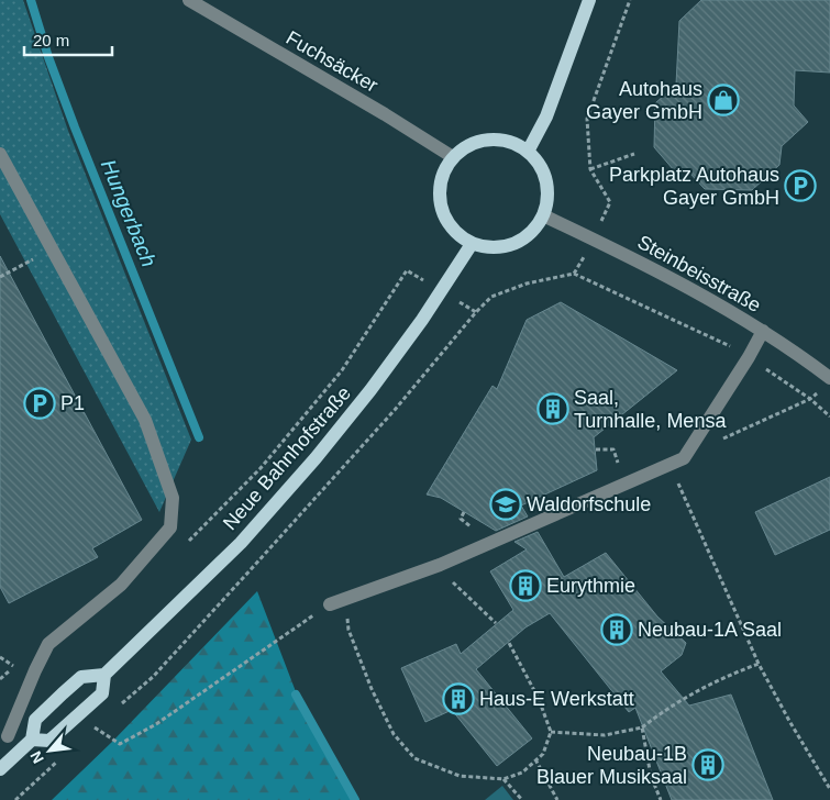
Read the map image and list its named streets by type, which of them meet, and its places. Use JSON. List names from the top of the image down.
{
  "streets": {
    "main road": ["Neue Bahnhofstraße"],
    "street": ["Fuchsäcker", "Steinbeisstraße"]
  },
  "crossings": [
    ["Fuchsäcker", "Steinbeisstraße"],
    ["Fuchsäcker", "Neue Bahnhofstraße"],
    ["Steinbeisstraße", "Neue Bahnhofstraße"]
  ],
  "water": ["Hungerbach"],
  "places": {
    "shop": ["Autohaus Gayer GmbH"],
    "parking": ["Parkplatz Autohaus Gayer GmbH", "P1"],
    "building": [
      "Saal, Turnhalle, Mensa",
      "Eurythmie",
      "Neubau-1A Saal",
      "Haus-E Werkstatt",
      "Neubau-1B Blauer Musiksaal"
    ],
    "school or university": ["Waldorfschule"]
  },
  "scale_bar": "20 m",
  "north": "bottom left"
}
